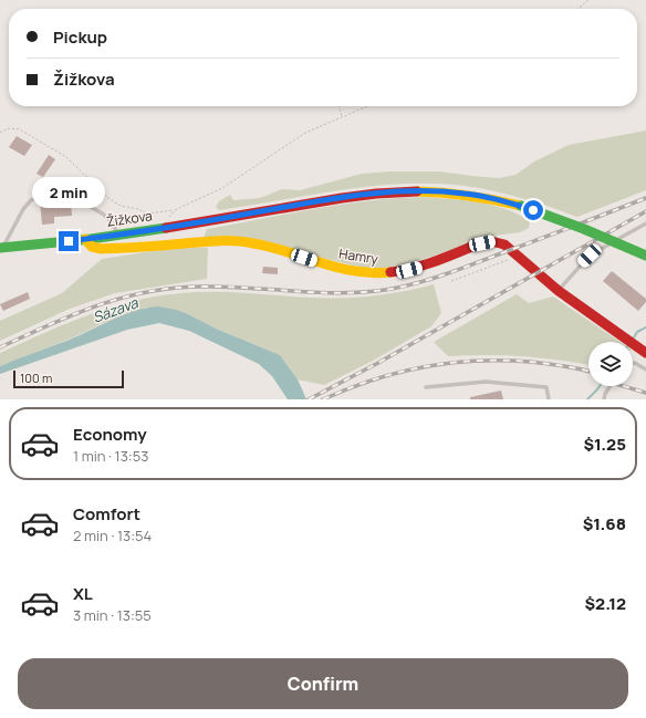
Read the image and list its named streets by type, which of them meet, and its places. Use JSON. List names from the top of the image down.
{
  "streets": {
    "main road": ["Žižkova", "Hamry"]
  },
  "crossings": [
    ["Žižkova", "Hamry"]
  ],
  "water": ["Sázava"],
  "scale_bar": "100 m",
  "page": {
    "banner": ["Pickup", "Žižkova"],
    "bubble": "2 min",
    "scale": "100 m",
    "list": [
      {
        "name": "Economy",
        "note": "1 min · 13:53",
        "value": "$1.25"
      },
      {
        "name": "Comfort",
        "note": "2 min · 13:54",
        "value": "$1.68"
      },
      {
        "name": "XL",
        "note": "3 min · 13:55",
        "value": "$2.12"
      }
    ],
    "buttons": "Confirm"
  }
}
